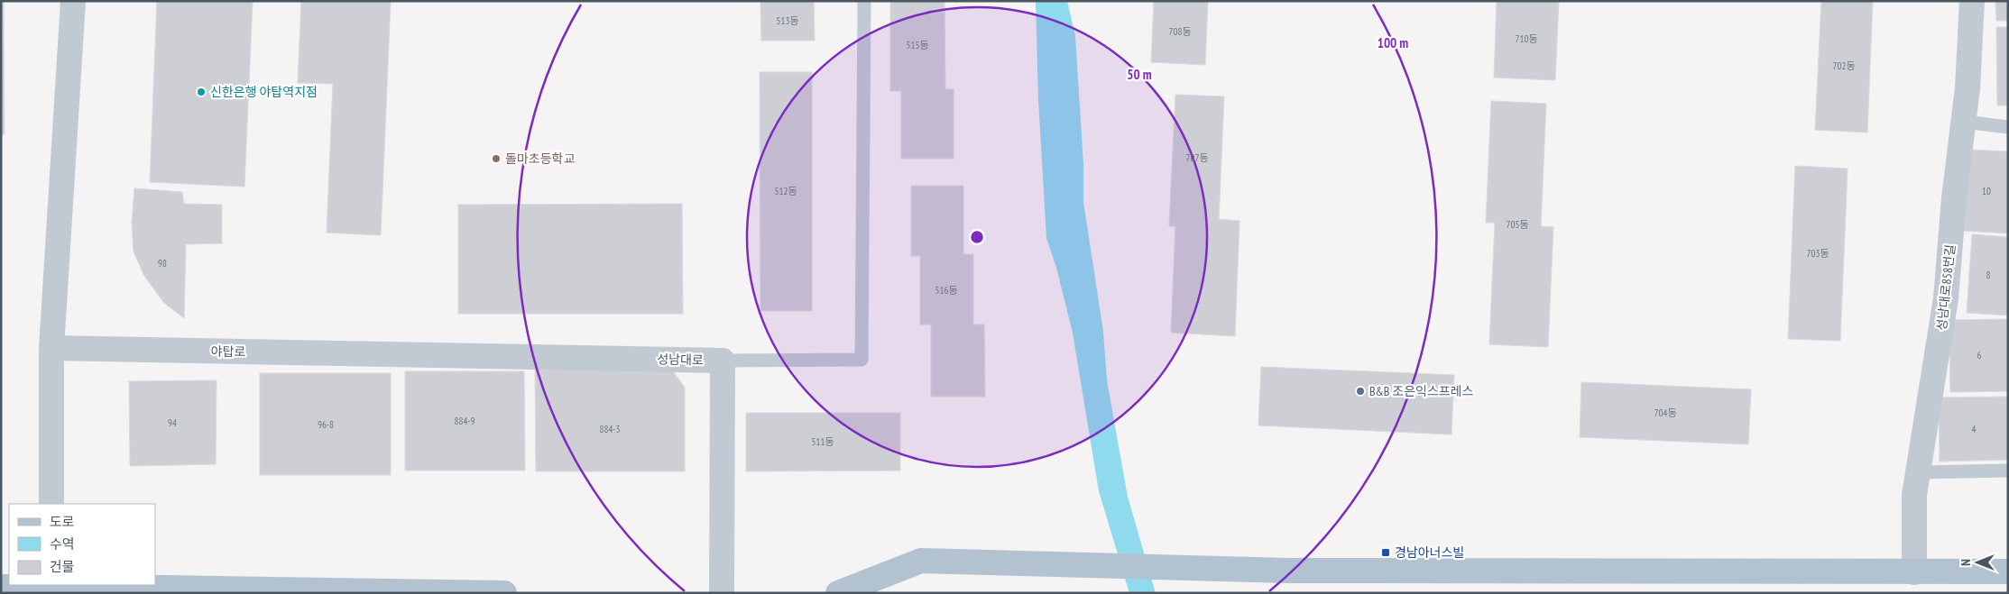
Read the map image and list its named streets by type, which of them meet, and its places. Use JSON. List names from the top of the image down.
{
  "streets": {
    "street": ["성남대로858번길", "야탑로", "성남대로"]
  },
  "crossings": [
    ["야탑로", "성남대로"]
  ],
  "places": {
    "other": ["신한은행 야탑역지점", "돌마초등학교", "B&B 조은익스프레스"],
    "transit": ["경남아너스빌"]
  },
  "house_numbers": [
    "513동",
    "708동",
    "710동",
    "515동",
    "702동",
    "707동",
    "512동",
    "10",
    "705동",
    "703동",
    "98",
    "8",
    "516동",
    "6",
    "704동",
    "884-9",
    "94",
    "96-8",
    "884-3",
    "4",
    "511동"
  ],
  "legend": ["도로", "수역", "건물"],
  "north": "left",
  "rings": ["100 m", "50 m"]
}
